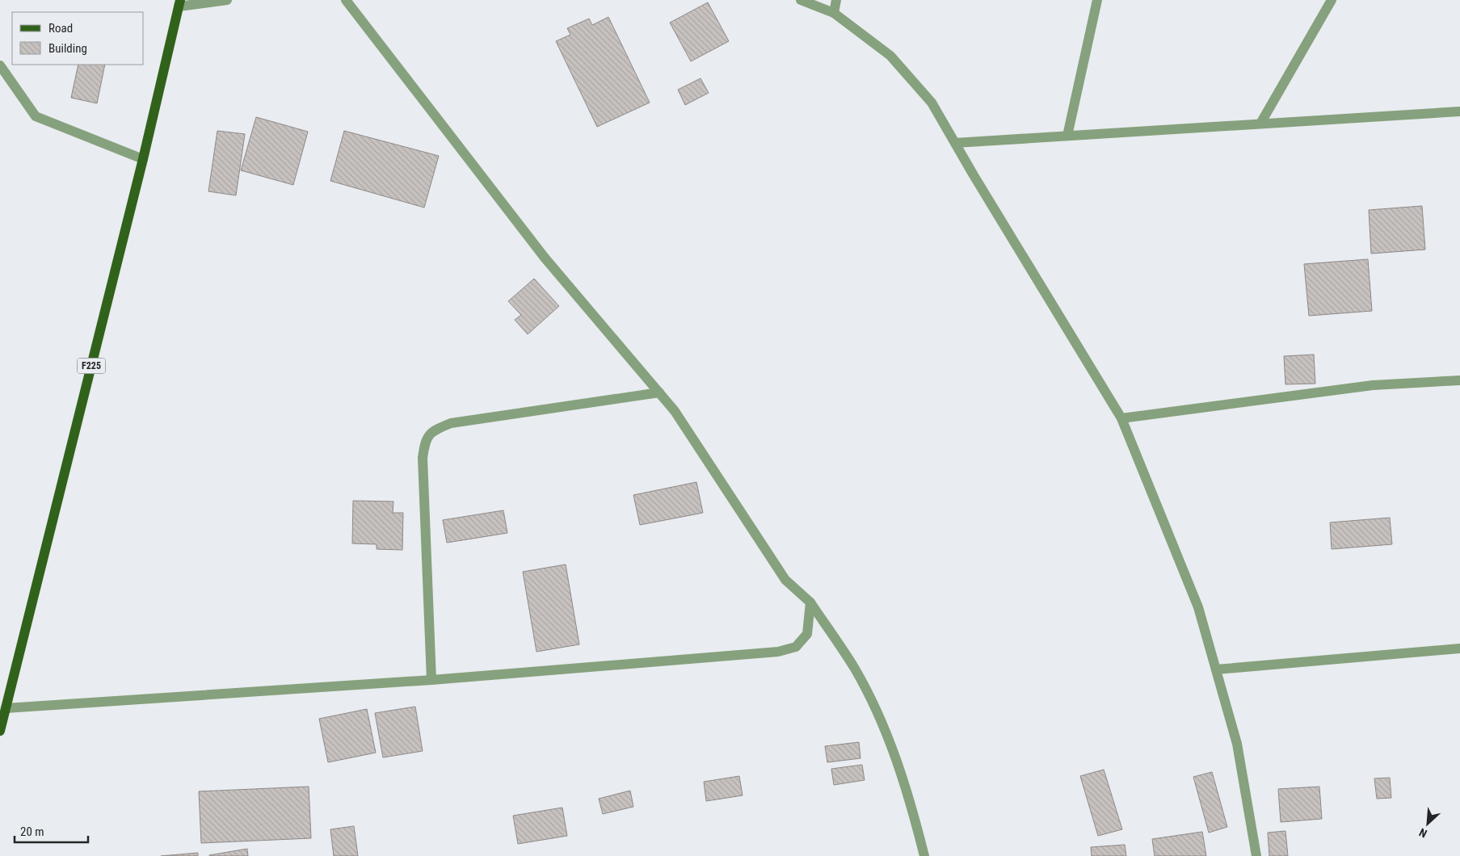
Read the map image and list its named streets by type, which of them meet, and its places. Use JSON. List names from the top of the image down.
{
  "streets": {
    "main road": ["F225"]
  },
  "legend": ["Road", "Building"],
  "scale_bar": "20 m",
  "north": "bottom left"
}
